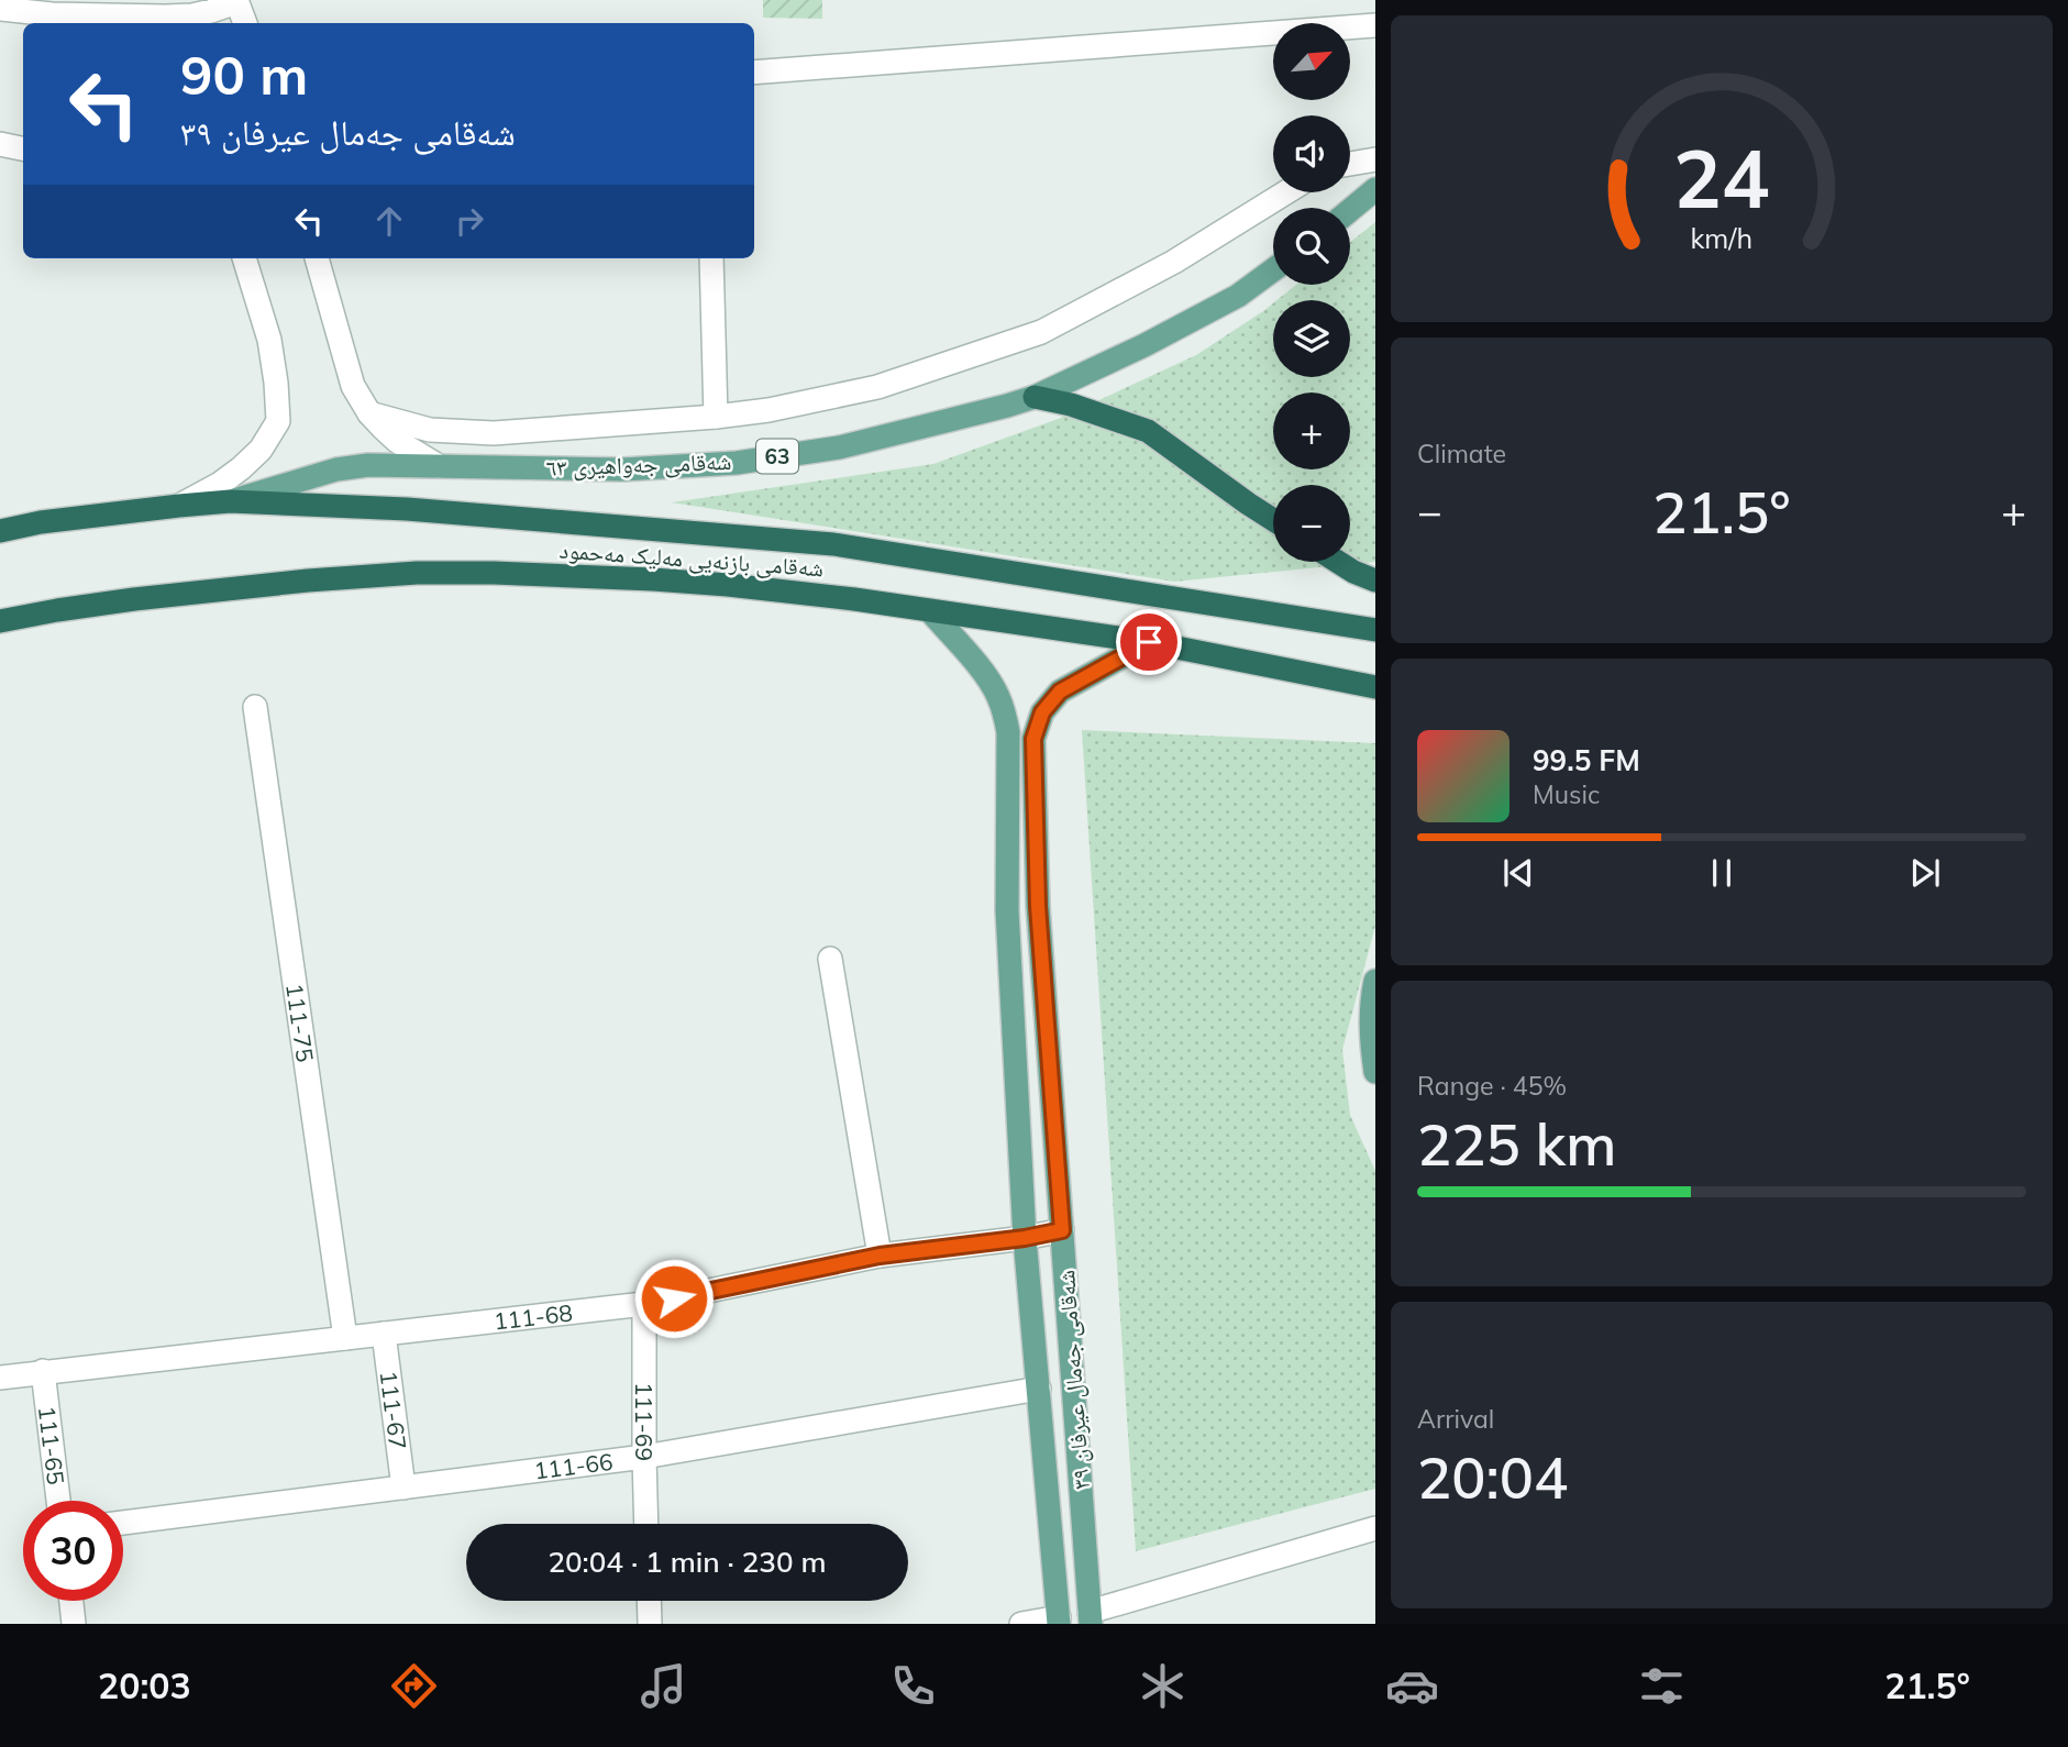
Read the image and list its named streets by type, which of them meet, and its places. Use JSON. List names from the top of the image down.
{
  "streets": {
    "highway": ["شەقامی بازنەیی مەلیک مەحمود"],
    "main road": ["63", "شەقامی جەواهیری ٦٣", "شەقامی جەمال عیرفان ٣٩"],
    "street": [
      "111-75",
      "111-68",
      "111-67",
      "111-69",
      "111-65",
      "111-66"
    ]
  },
  "crossings": [
    ["شەقامی جەواهیری ٦٣", "شەقامی بازنەیی مەلیک مەحمود"],
    ["شەقامی بازنەیی مەلیک مەحمود", "شەقامی جەمال عیرفان ٣٩"],
    ["111-75", "111-68"],
    ["111-68", "شەقامی جەمال عیرفان ٣٩"],
    ["111-68", "111-67"],
    ["111-68", "111-69"],
    ["111-68", "111-65"],
    ["شەقامی جەمال عیرفان ٣٩", "111-66"],
    ["111-67", "111-66"],
    ["111-69", "111-66"]
  ],
  "north": "top right",
  "page": {
    "map_buttons": ["+", "−"],
    "turn": ["90 m", "شەقامی جەمال عیرفان ٣٩"],
    "tile": [
      "Climate",
      ["Range · 45%", "225 km"],
      ["Arrival", "20:04"]
    ],
    "heat": ["−", "21.5°", "+"],
    "song": ["99.5 FM", "Music"],
    "limit": "30",
    "trip": "20:04 · 1 min · 230 m",
    "tabs": ["20:03", "21.5°"],
    "gauge": ["24", "km/h"]
  }
}
